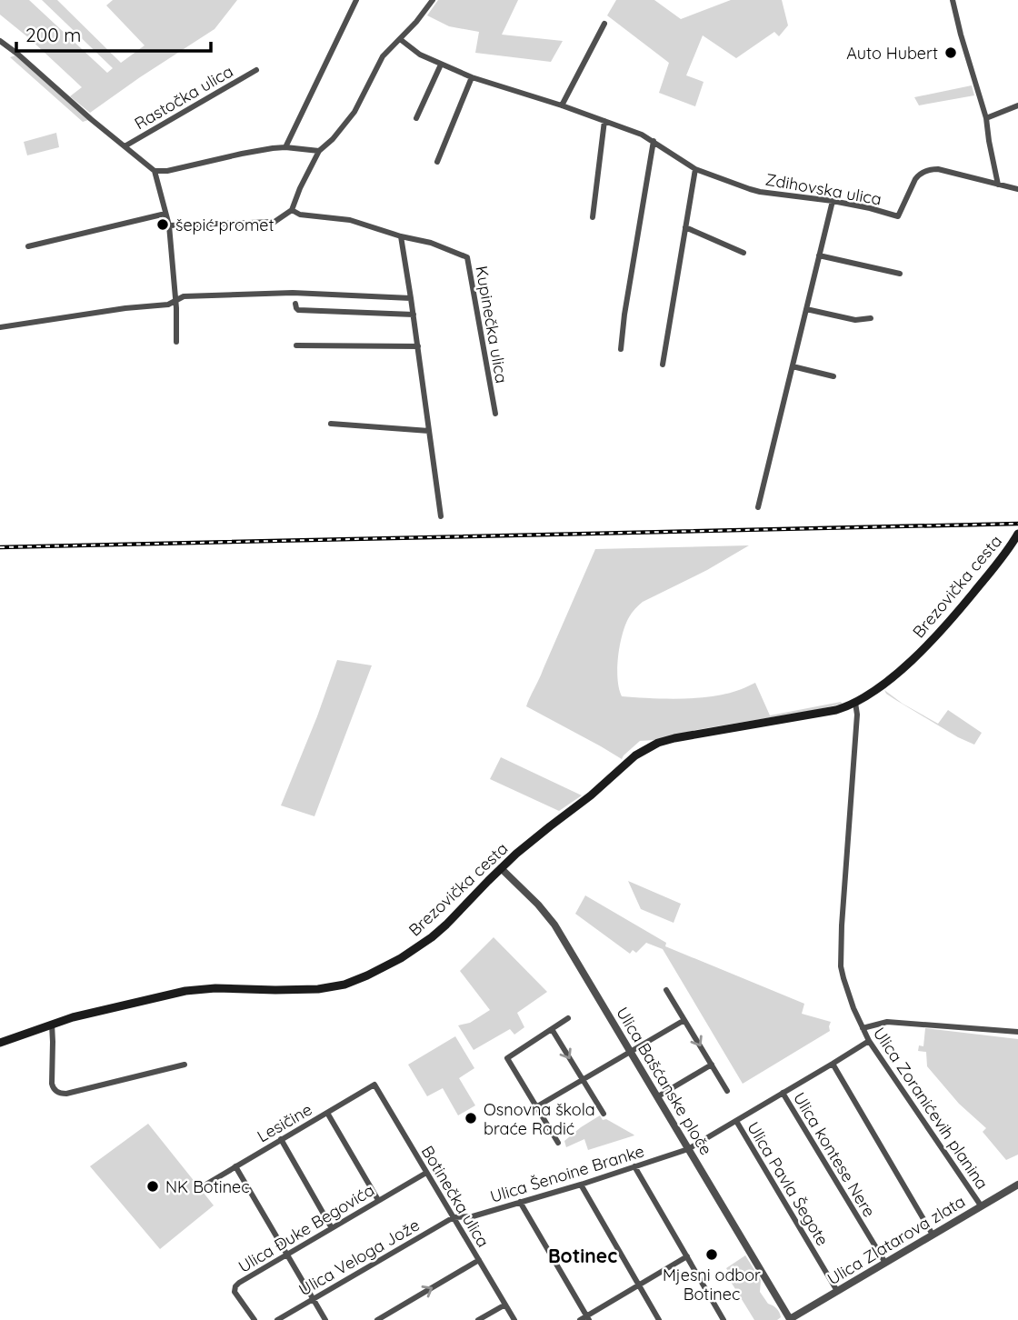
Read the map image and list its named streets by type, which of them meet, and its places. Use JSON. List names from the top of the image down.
{
  "streets": {
    "main road": ["Brezovička cesta"],
    "street": [
      "Rastočka ulica",
      "Zdihovska ulica",
      "Kupinečka ulica",
      "Ulica Bašćanske ploče",
      "Ulica Zoranićevih planina",
      "Lesičine",
      "Ulica kontese Nere",
      "Ulica Šenoine Branke",
      "Ulica Pavla Šegote",
      "Botinečka ulica",
      "Ulica Đuke Begovića",
      "Ulica Zlatarova zlata",
      "Ulica Veloga Jože"
    ]
  },
  "crossings": [
    ["Brezovička cesta", "Ulica Bašćanske ploče"],
    ["Ulica Bašćanske ploče", "Ulica Šenoine Branke"],
    ["Ulica Bašćanske ploče", "Ulica Zlatarova zlata"],
    ["Ulica Zoranićevih planina", "Ulica Šenoine Branke"],
    ["Ulica Zoranićevih planina", "Ulica Zlatarova zlata"],
    ["Lesičine", "Botinečka ulica"],
    ["Ulica kontese Nere", "Ulica Šenoine Branke"],
    ["Ulica kontese Nere", "Ulica Zlatarova zlata"],
    ["Ulica Šenoine Branke", "Ulica Pavla Šegote"],
    ["Ulica Šenoine Branke", "Botinečka ulica"],
    ["Ulica Šenoine Branke", "Ulica Veloga Jože"],
    ["Ulica Pavla Šegote", "Ulica Zlatarova zlata"],
    ["Botinečka ulica", "Ulica Đuke Begovića"],
    ["Botinečka ulica", "Ulica Veloga Jože"]
  ],
  "districts": ["Botinec"],
  "places": [
    "Auto Hubert",
    "šepić promet",
    "Osnovna škola braće Radić",
    "NK Botinec",
    "Mjesni odbor Botinec"
  ],
  "scale_bar": "200 m"
}
